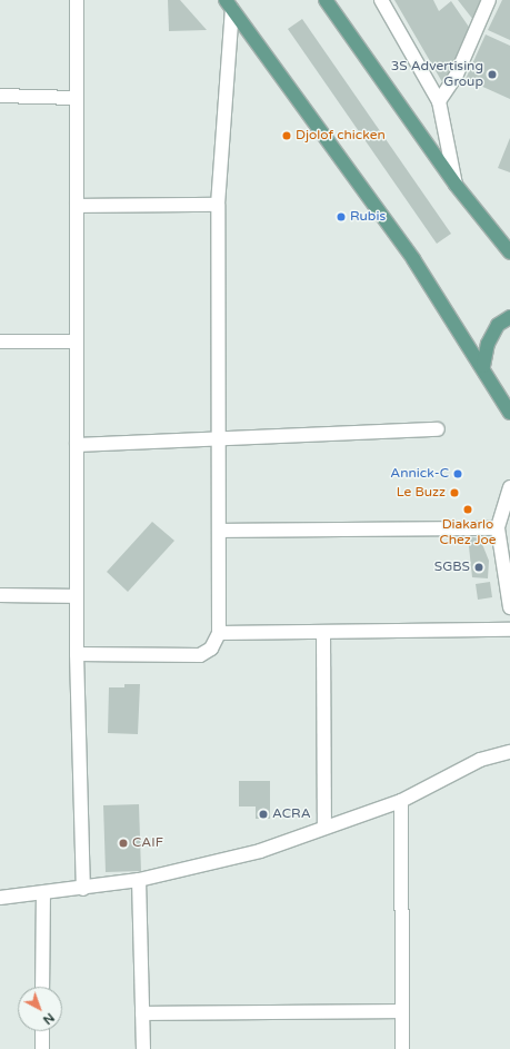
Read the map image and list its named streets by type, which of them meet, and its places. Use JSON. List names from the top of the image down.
{
  "places": [
    "3S Advertising Group",
    "Djolof chicken",
    "Rubis",
    "Annick-C",
    "Le Buzz",
    "Diakarlo Chez Joe",
    "SGBS",
    "ACRA",
    "CAIF"
  ],
  "north": "bottom right"
}
